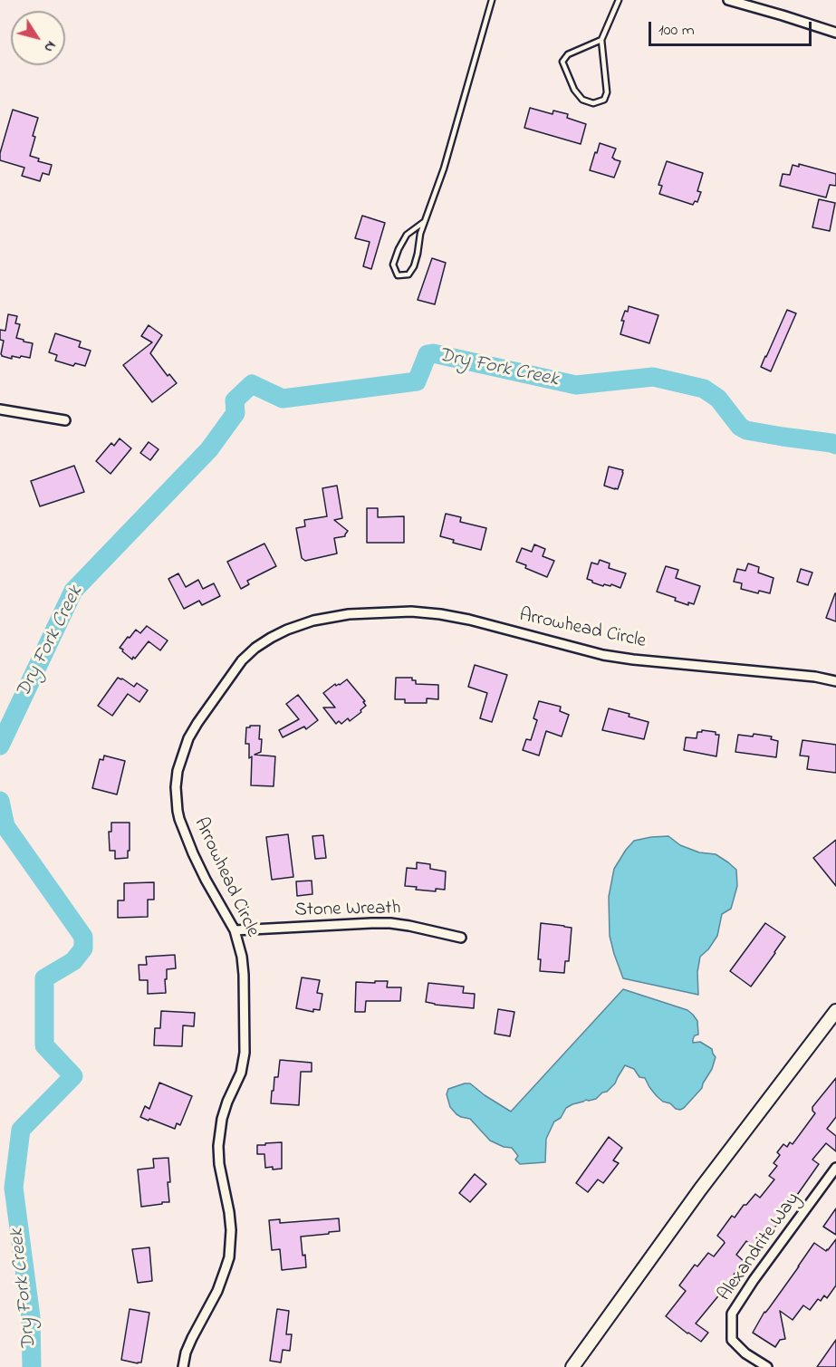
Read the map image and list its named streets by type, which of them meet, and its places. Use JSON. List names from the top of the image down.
{
  "streets": {
    "street": ["Arrowhead Circle", "Stone Wreath", "Alexandrite Way"]
  },
  "crossings": [
    ["Arrowhead Circle", "Stone Wreath"]
  ],
  "water": ["Dry Fork Creek"],
  "scale_bar": "100 m",
  "north": "bottom right"
}
